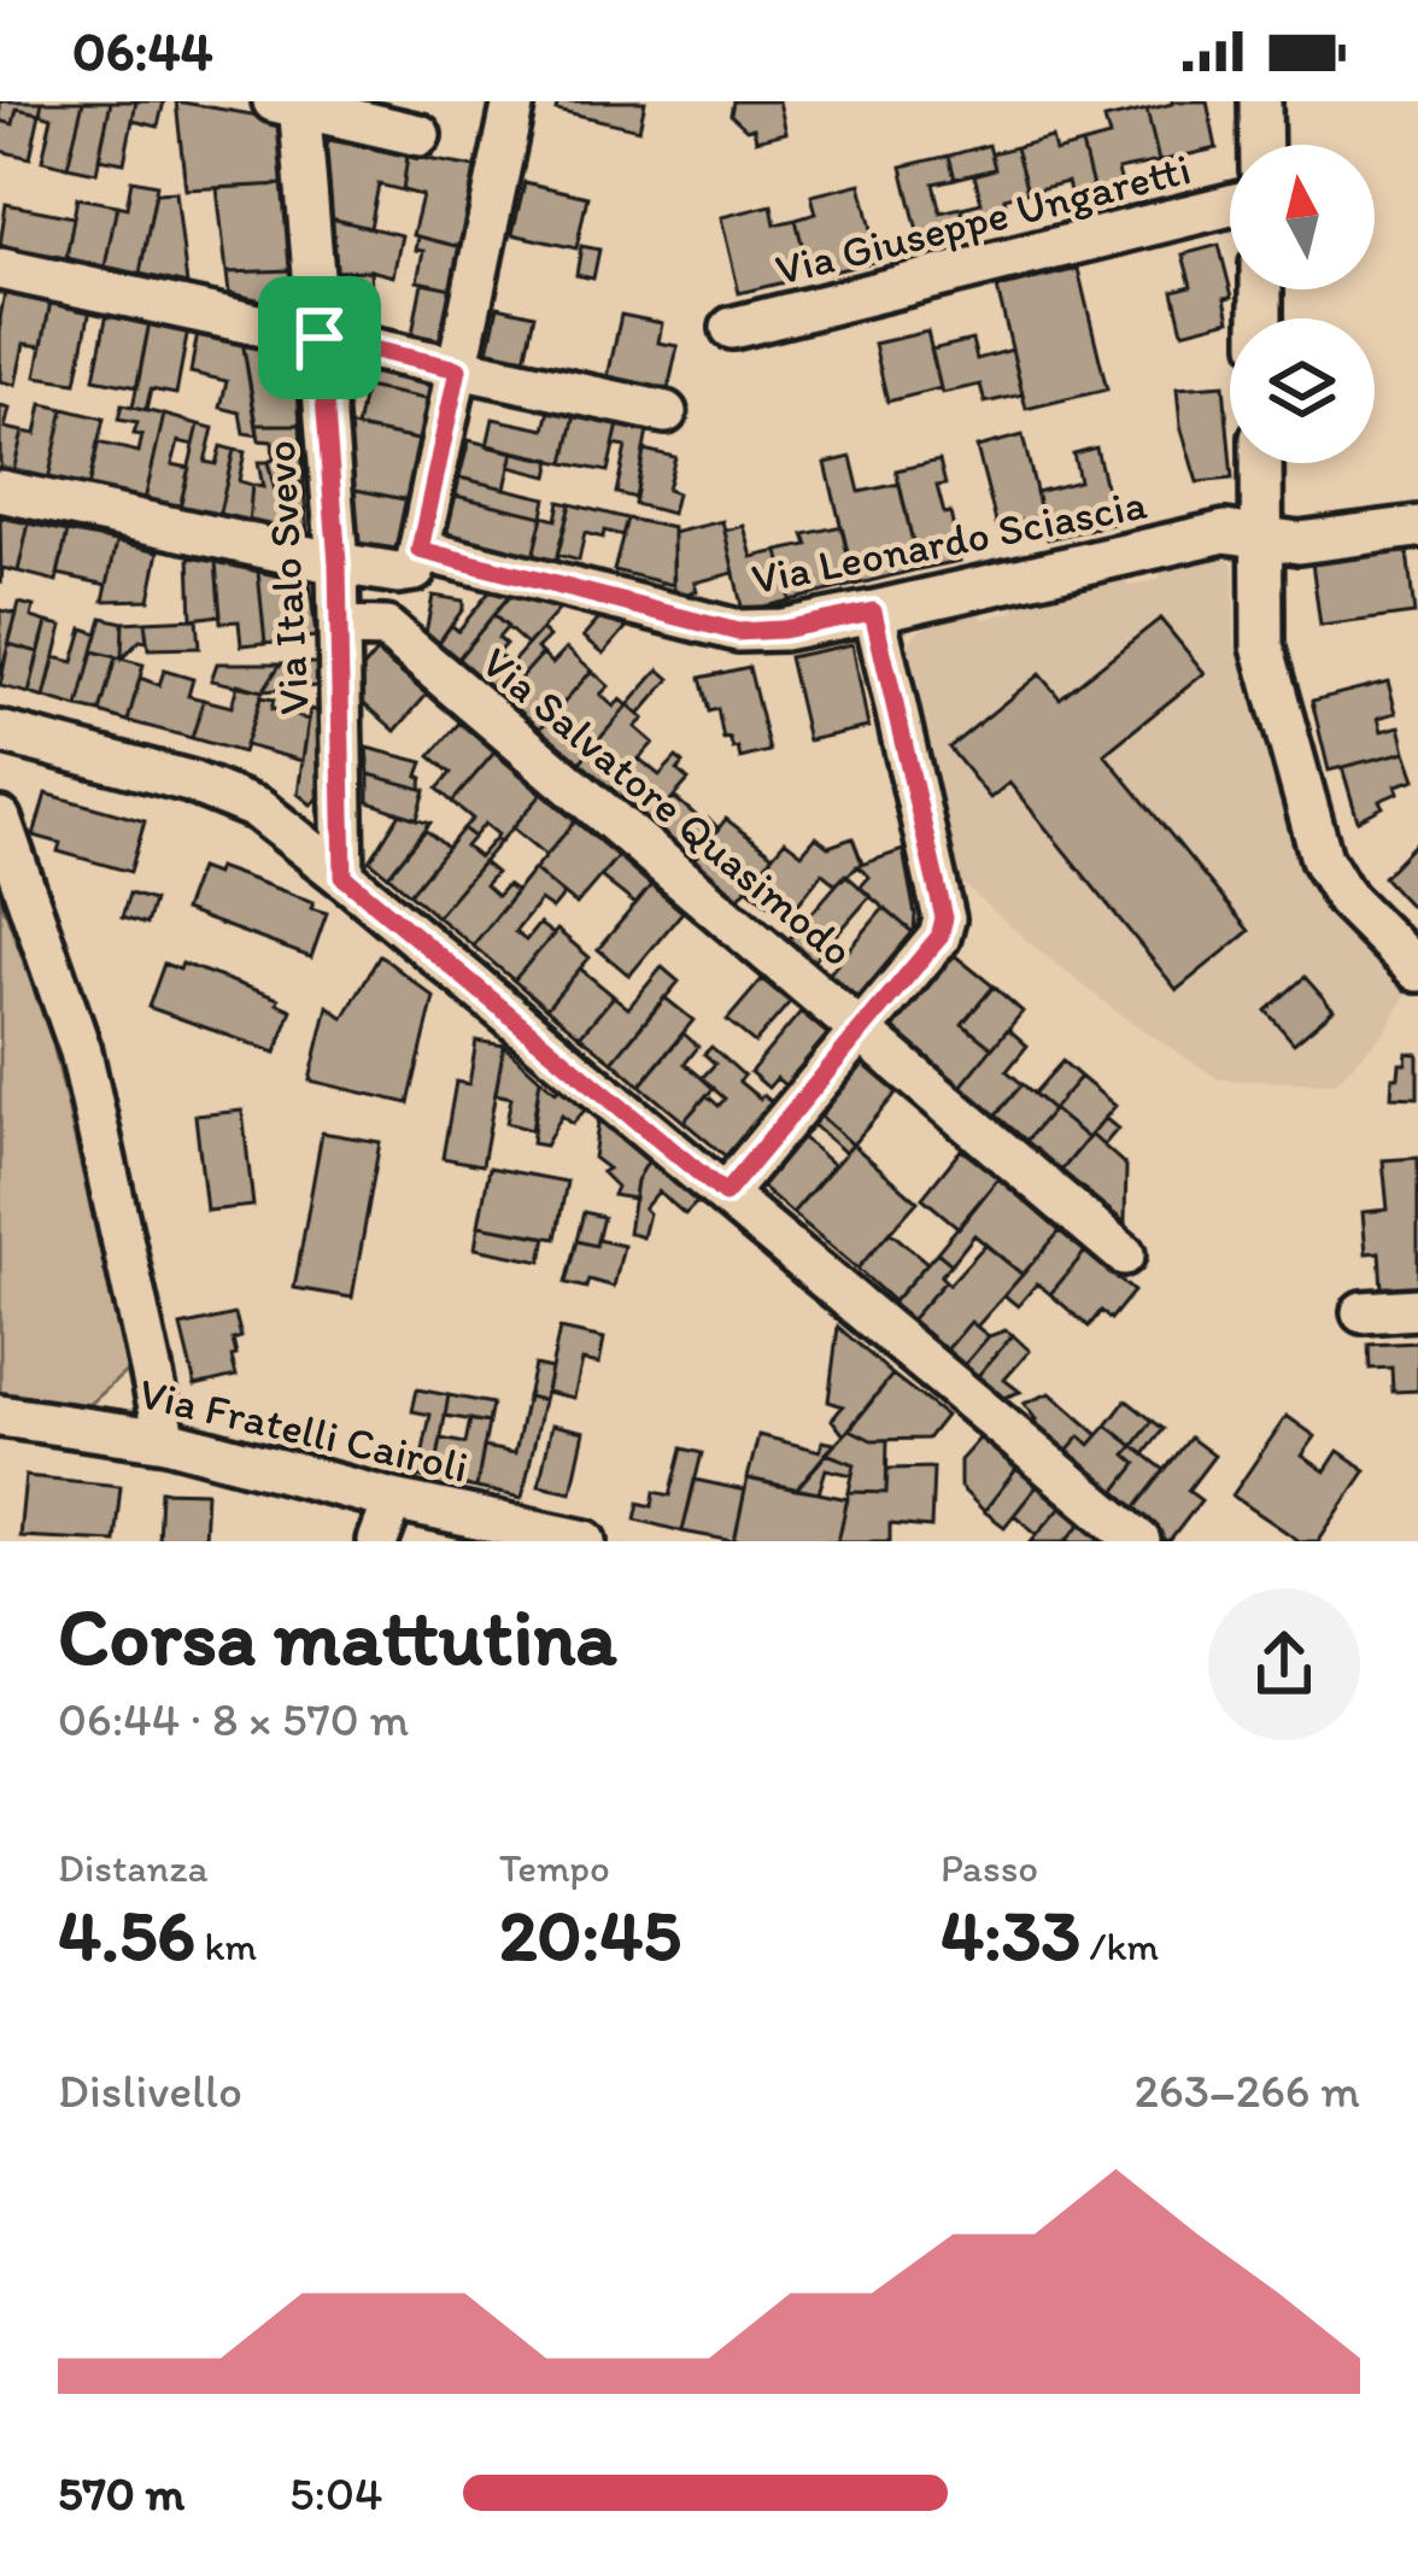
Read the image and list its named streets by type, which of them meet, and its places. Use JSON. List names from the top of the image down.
{
  "streets": {
    "street": [
      "Via Giuseppe Ungaretti",
      "Via Leonardo Sciascia",
      "Via Italo Svevo",
      "Via Salvatore Quasimodo",
      "Via Fratelli Cairoli"
    ]
  },
  "crossings": [
    ["Via Italo Svevo", "Via Salvatore Quasimodo"]
  ],
  "north": "top",
  "page": {
    "status": "06:44",
    "heading": ["Corsa mattutina", "06:44 · 8 × 570 m"],
    "stats": [
      ["Distanza", "4.56 km"],
      ["Tempo", "20:45"],
      ["Passo", "4:33 /km"]
    ],
    "chart": ["Dislivello", "263–266 m"],
    "list": [
      {
        "name": "570 m",
        "note": "5:04"
      }
    ]
  }
}
